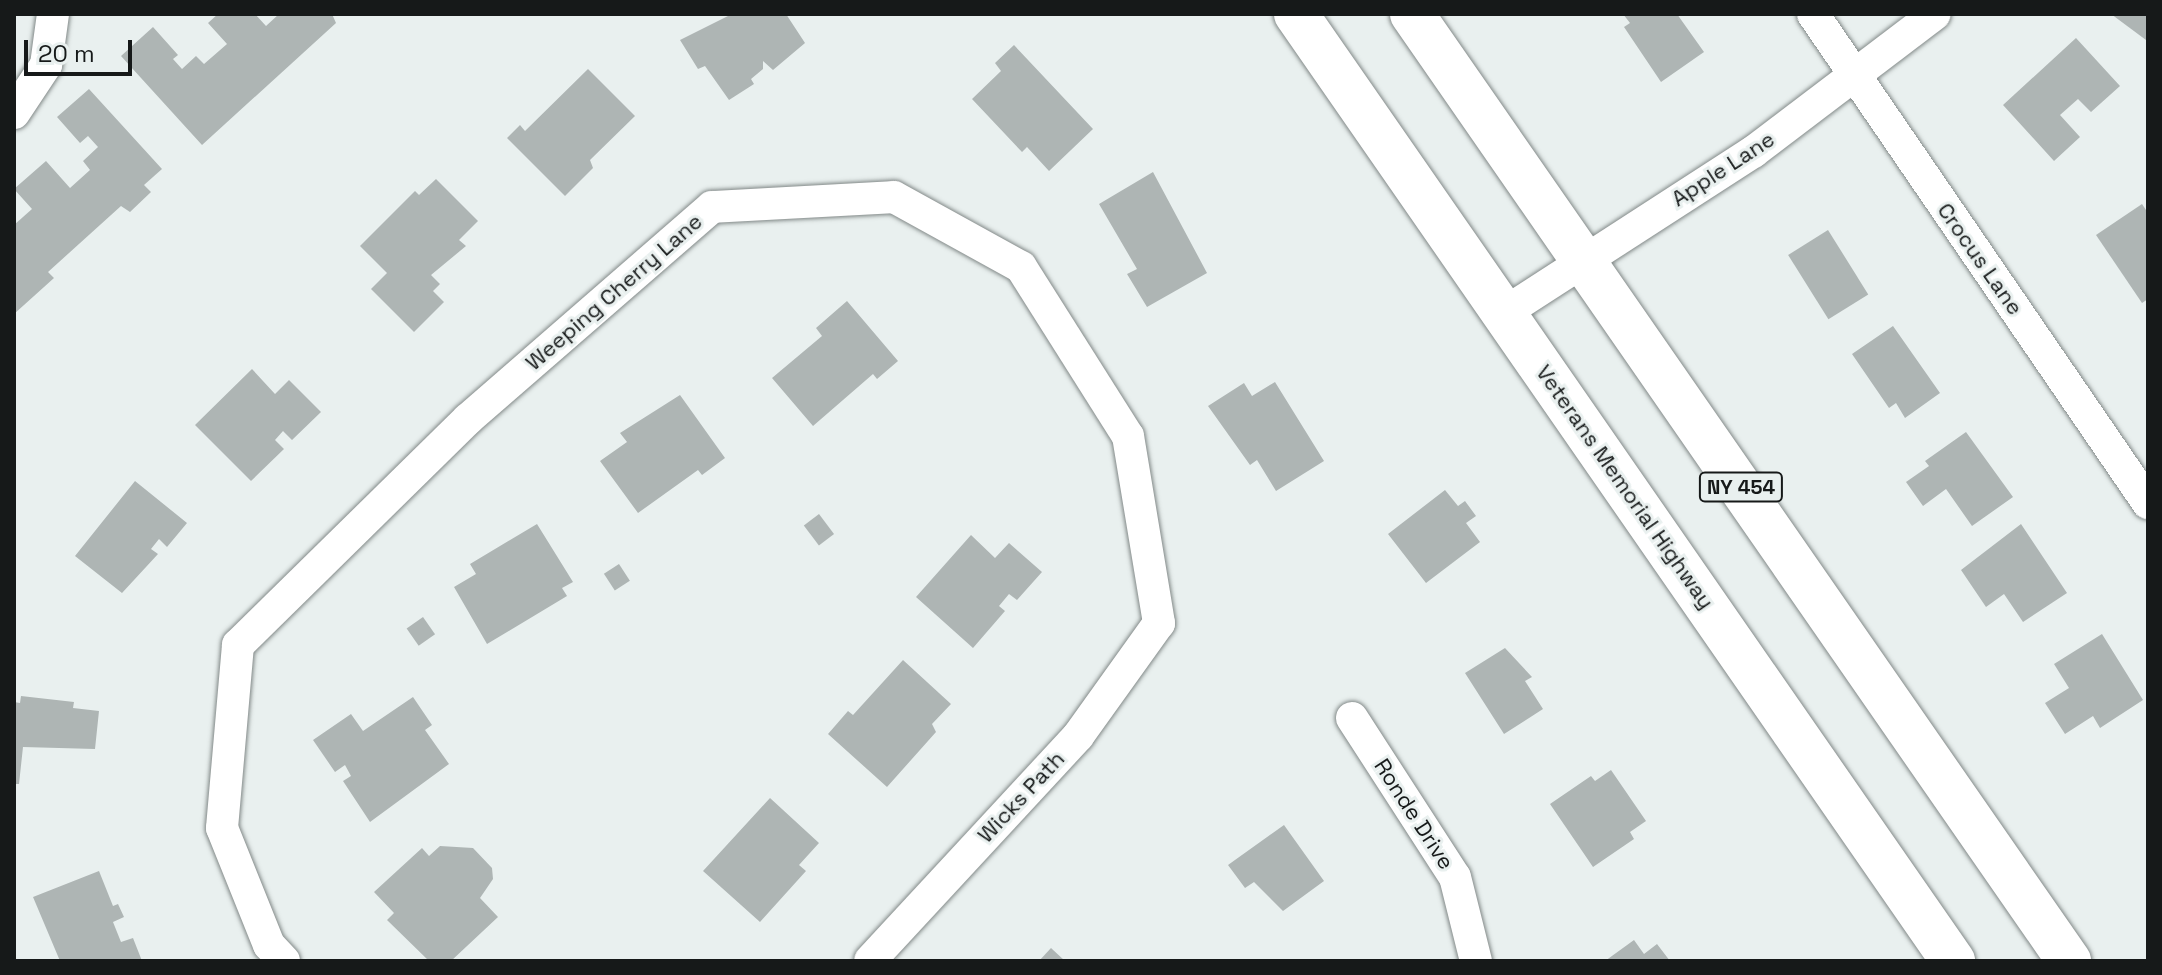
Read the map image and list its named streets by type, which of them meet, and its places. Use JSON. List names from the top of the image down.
{
  "streets": {
    "main road": ["Veterans Memorial Highway", "NY 454"],
    "street": [
      "Apple Lane",
      "Crocus Lane",
      "Weeping Cherry Lane",
      "Wicks Path",
      "Ronde Drive"
    ]
  },
  "crossings": [
    ["Apple Lane", "Crocus Lane"],
    ["Apple Lane", "Veterans Memorial Highway"],
    ["Apple Lane", "NY 454"],
    ["Weeping Cherry Lane", "Wicks Path"]
  ],
  "scale_bar": "20 m"
}
